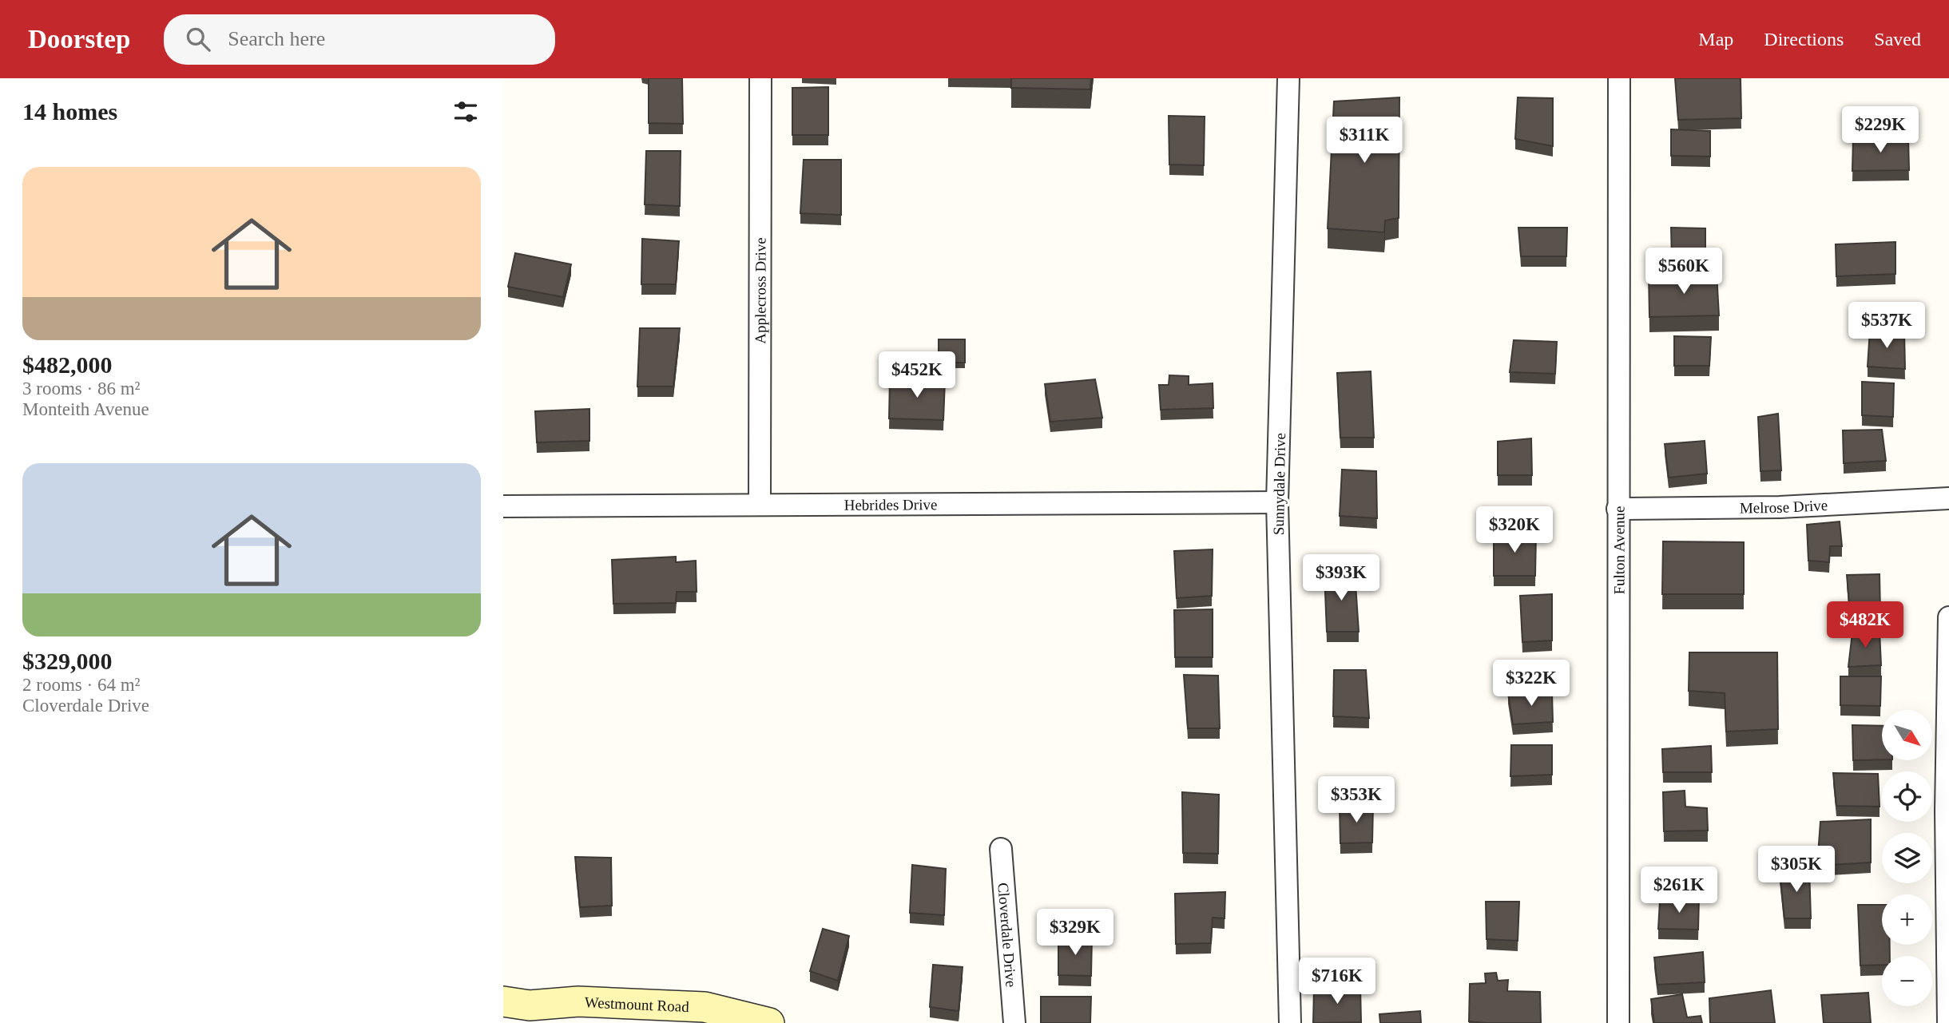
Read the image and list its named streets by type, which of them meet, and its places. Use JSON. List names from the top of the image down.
{
  "streets": {
    "main road": ["Westmount Road"],
    "street": [
      "Applecross Drive",
      "Sunnydale Drive",
      "Hebrides Drive",
      "Melrose Drive",
      "Fulton Avenue",
      "Cloverdale Drive"
    ]
  },
  "crossings": [
    ["Applecross Drive", "Hebrides Drive"],
    ["Sunnydale Drive", "Hebrides Drive"],
    ["Melrose Drive", "Fulton Avenue"]
  ],
  "north": "bottom right",
  "page": {
    "header": "Doorstep",
    "search": "Search here",
    "nav": ["Map", "Directions", "Saved"],
    "heading": "14 homes",
    "price": [
      "$229K",
      "$311K",
      "$560K",
      "$537K",
      "$452K",
      "$320K",
      "$393K",
      "$482K",
      "$322K",
      "$353K",
      "$305K",
      "$261K",
      "$329K",
      "$716K"
    ],
    "list": [
      {
        "name": "$482,000",
        "note": "3 rooms · 86 m² · Monteith Avenue"
      },
      {
        "name": "$329,000",
        "note": "2 rooms · 64 m² · Cloverdale Drive"
      }
    ],
    "map_buttons": ["+", "−"]
  }
}
